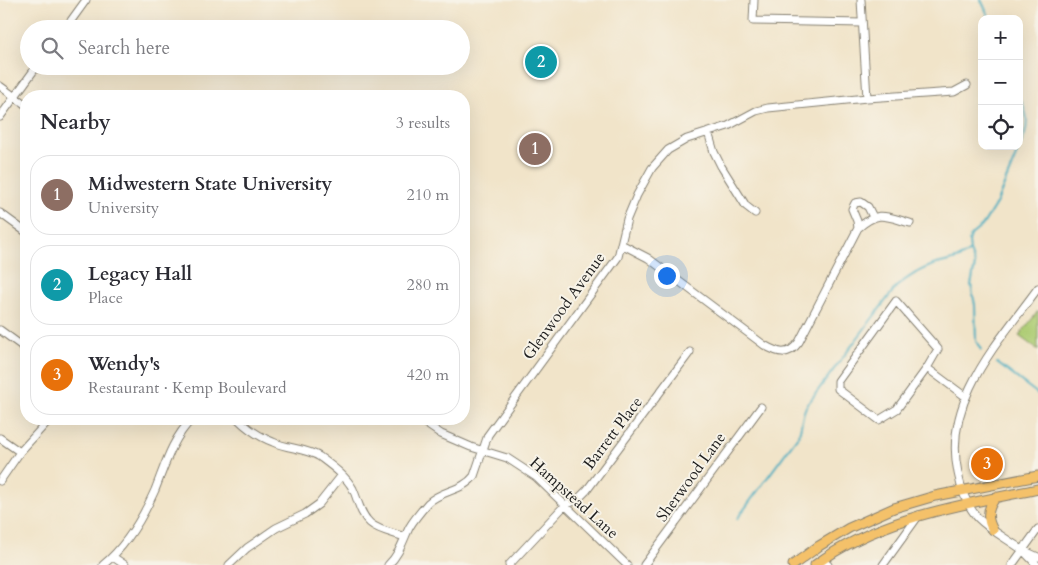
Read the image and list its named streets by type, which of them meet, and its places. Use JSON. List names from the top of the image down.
{
  "streets": {
    "street": [
      "Glenwood Avenue",
      "Barrett Place",
      "Sherwood Lane",
      "Hampstead Lane"
    ]
  },
  "crossings": [
    ["Glenwood Avenue", "Hampstead Lane"],
    ["Barrett Place", "Hampstead Lane"]
  ],
  "page": {
    "map_buttons": ["+", "−"],
    "search": "Search here",
    "pins": ["2", "1", "3"],
    "heading": ["Nearby", "3 results"],
    "list": [
      {
        "mark": "1",
        "name": "Midwestern State University",
        "note": "University",
        "value": "210 m"
      },
      {
        "mark": "2",
        "name": "Legacy Hall",
        "note": "Place",
        "value": "280 m"
      },
      {
        "mark": "3",
        "name": "Wendy's",
        "note": "Restaurant · Kemp Boulevard",
        "value": "420 m"
      }
    ]
  }
}
